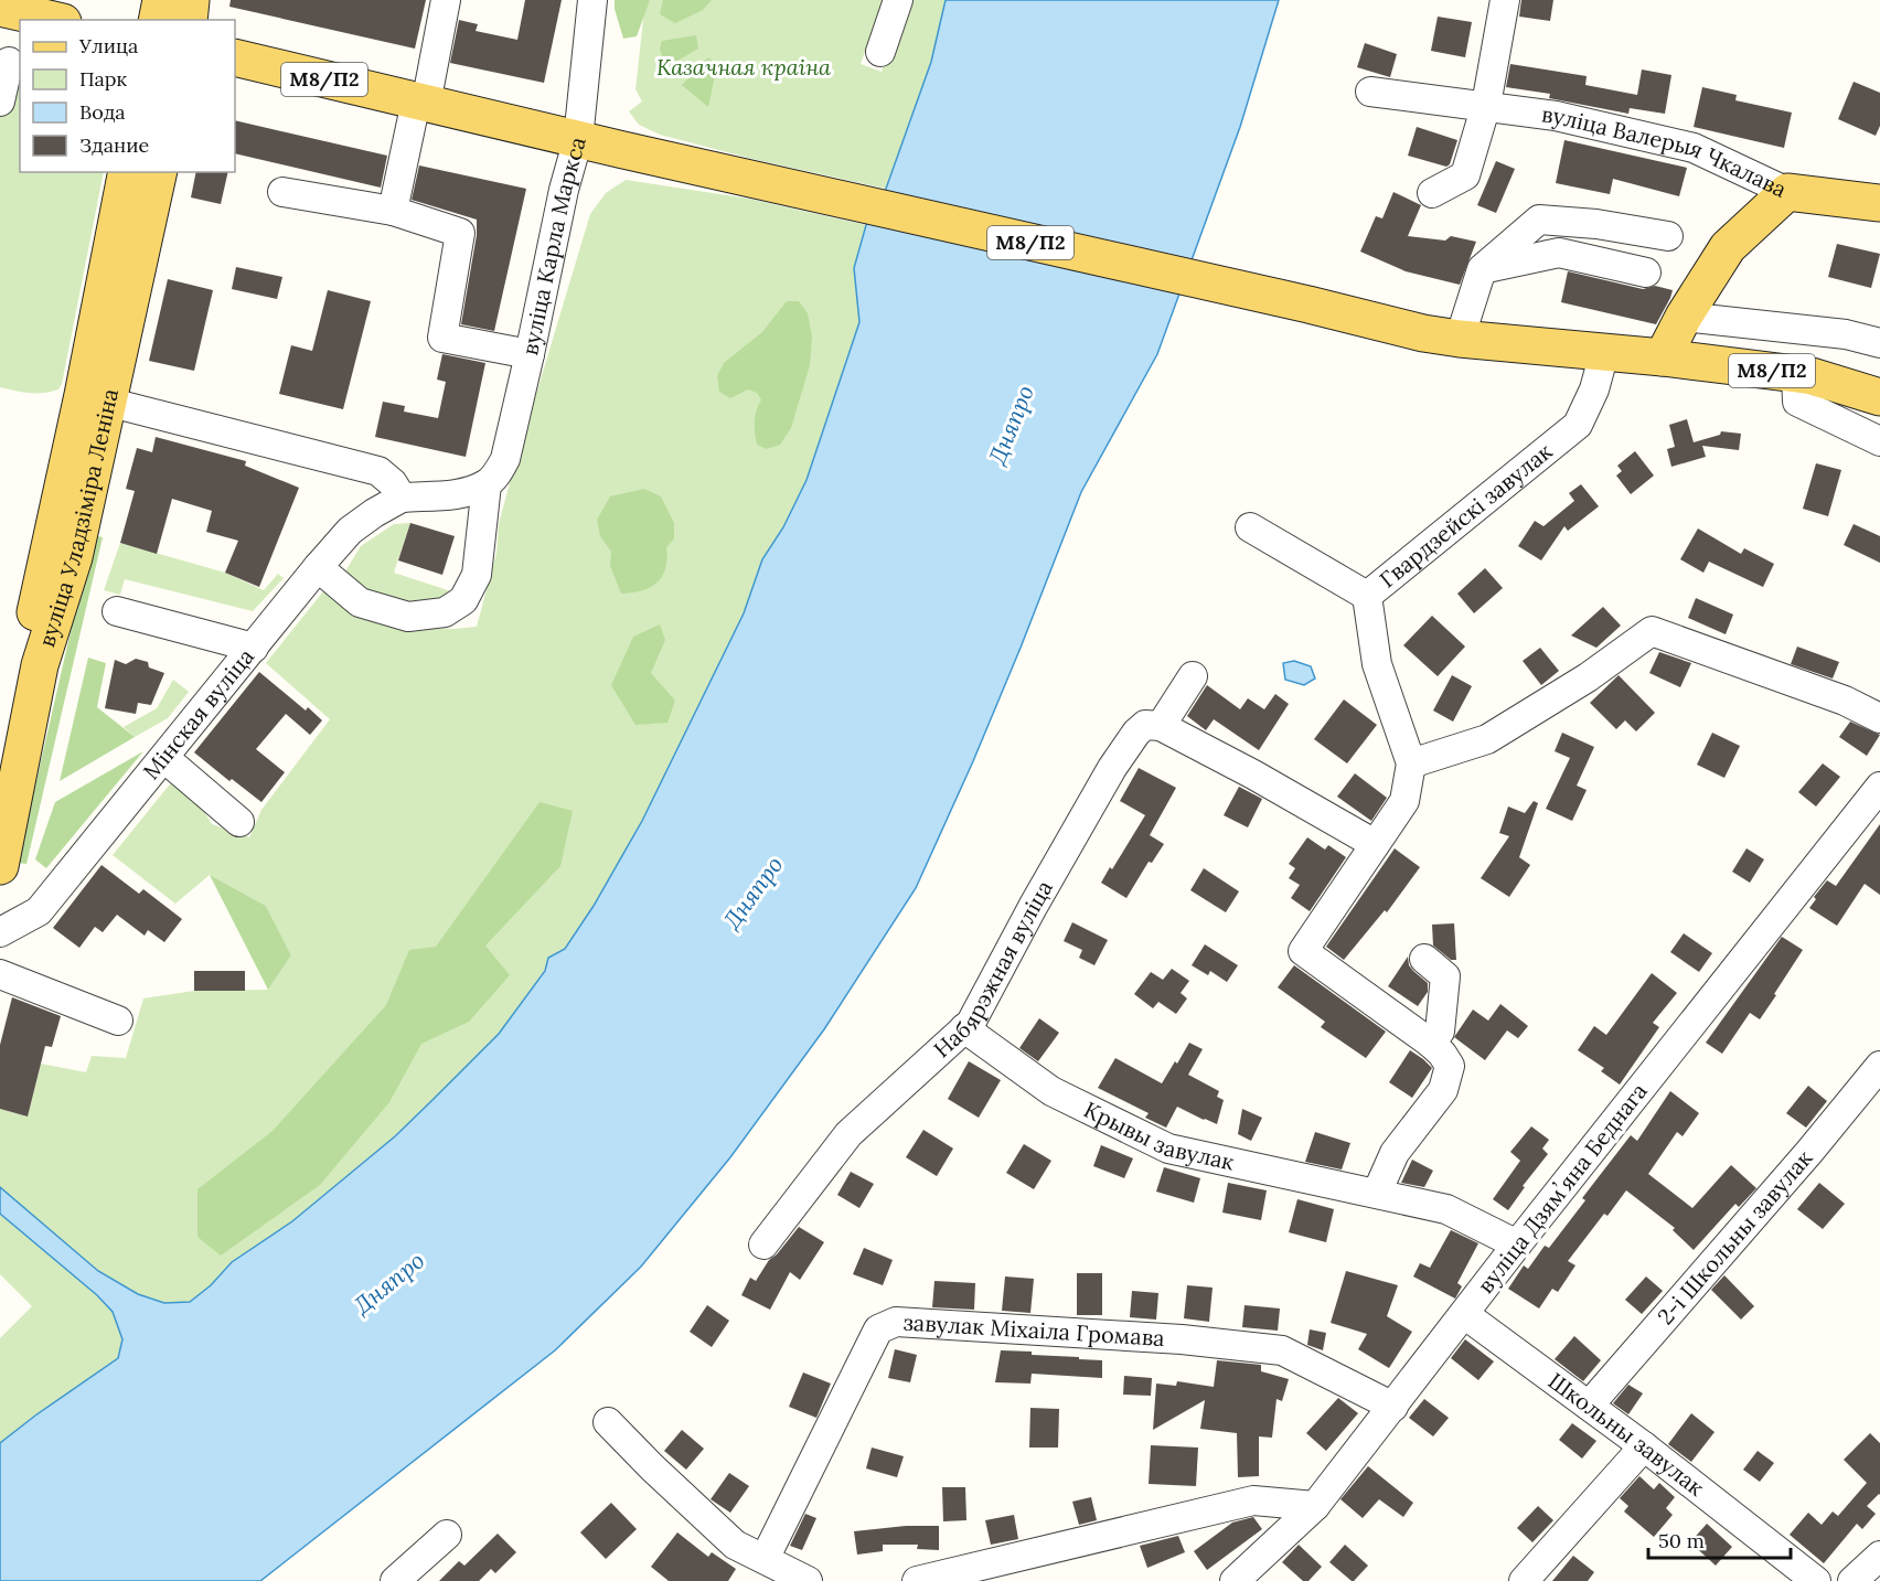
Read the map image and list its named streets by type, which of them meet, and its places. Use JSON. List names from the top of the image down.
{
  "streets": {
    "main road": ["М8/П2", "вуліца Валерыя Чкалава", "вуліца Уладзіміра Леніна"],
    "street": [
      "вуліца Карла Маркса",
      "Гвардзейскі завулак",
      "Мінская вуліца",
      "Набярэжная вуліца",
      "Крывы завулак",
      "вуліца Дзямʼяна Беднага",
      "2-і Школьны завулак",
      "завулак Міхаіла Громава",
      "Школьны завулак"
    ]
  },
  "crossings": [
    ["М8/П2", "вуліца Карла Маркса"],
    ["М8/П2", "Гвардзейскі завулак"],
    ["Набярэжная вуліца", "Крывы завулак"],
    ["Крывы завулак", "вуліца Дзямʼяна Беднага"],
    ["вуліца Дзямʼяна Беднага", "завулак Міхаіла Громава"],
    ["вуліца Дзямʼяна Беднага", "Школьны завулак"],
    ["2-і Школьны завулак", "Школьны завулак"]
  ],
  "water": ["Дняпро"],
  "parks": ["Казачная краіна"],
  "legend": [
    "Улица",
    "Парк",
    "Вода",
    "Здание"
  ],
  "scale_bar": "50 m"
}
